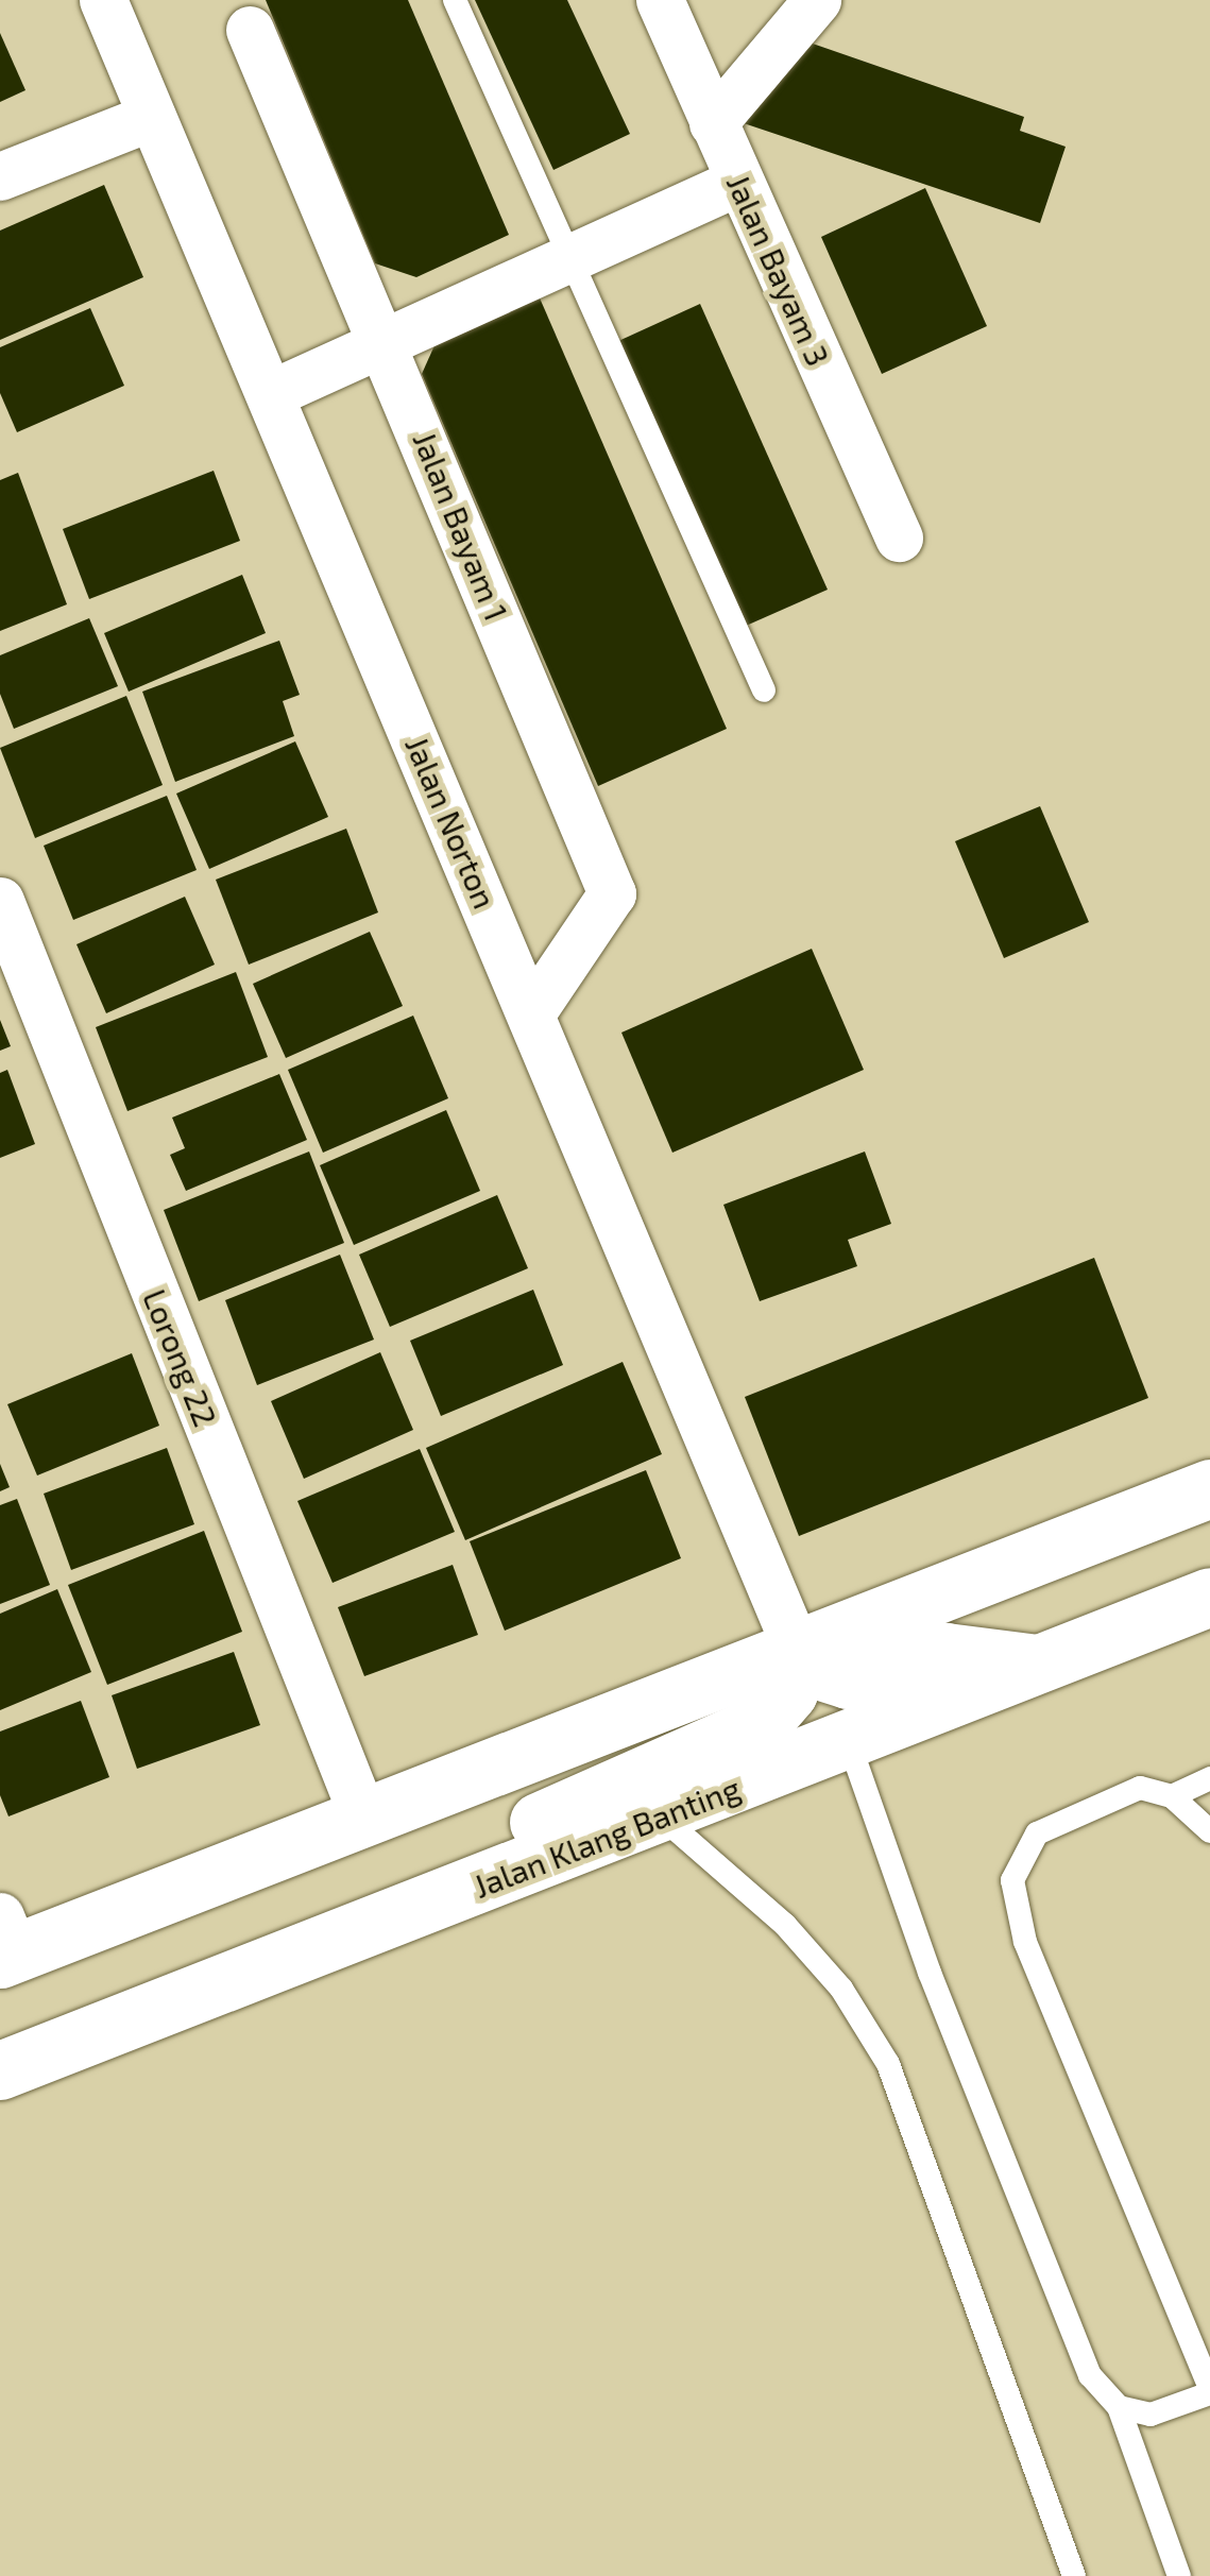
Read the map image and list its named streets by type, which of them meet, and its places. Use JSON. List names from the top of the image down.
{
  "streets": {
    "highway": ["Jalan Klang Banting"],
    "street": [
      "Jalan Bayam 3",
      "Jalan Bayam 1",
      "Jalan Norton",
      "Lorong 22"
    ]
  },
  "crossings": [
    ["Jalan Bayam 1", "Jalan Norton"]
  ]
}
